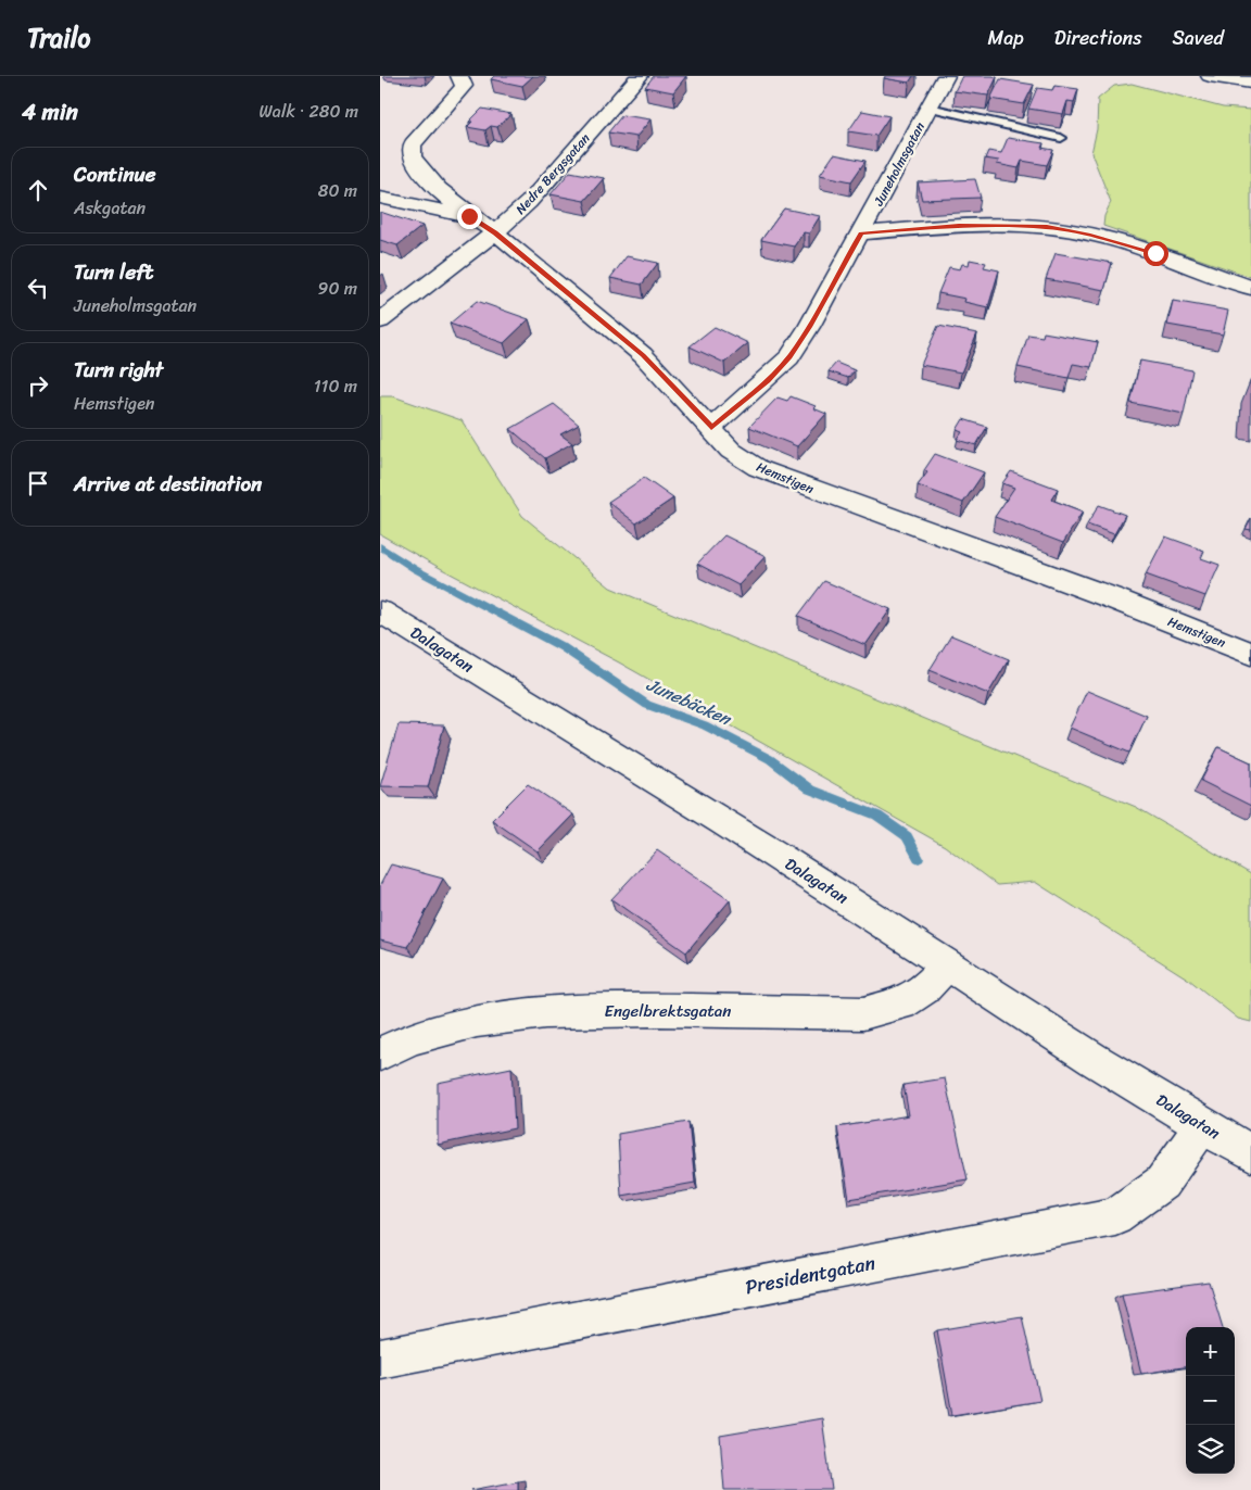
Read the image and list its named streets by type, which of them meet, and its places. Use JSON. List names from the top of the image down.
{
  "streets": {
    "street": [
      "Juneholmsgatan",
      "Nedre Bergsgatan",
      "Hemstigen",
      "Dalagatan",
      "Engelbrektsgatan",
      "Presidentgatan"
    ]
  },
  "crossings": [
    ["Juneholmsgatan", "Hemstigen"],
    ["Nedre Bergsgatan", "Hemstigen"],
    ["Dalagatan", "Engelbrektsgatan"],
    ["Dalagatan", "Presidentgatan"]
  ],
  "water": ["Junebäcken"],
  "page": {
    "header": "Trailo",
    "nav": ["Map", "Directions", "Saved"],
    "heading": ["4 min", "Walk · 280 m"],
    "list": [
      ["Continue", "Askgatan", "80 m"],
      ["Turn left", "Juneholmsgatan", "90 m"],
      ["Turn right", "Hemstigen", "110 m"],
      "Arrive at destination"
    ],
    "map_buttons": ["+", "−"]
  }
}
